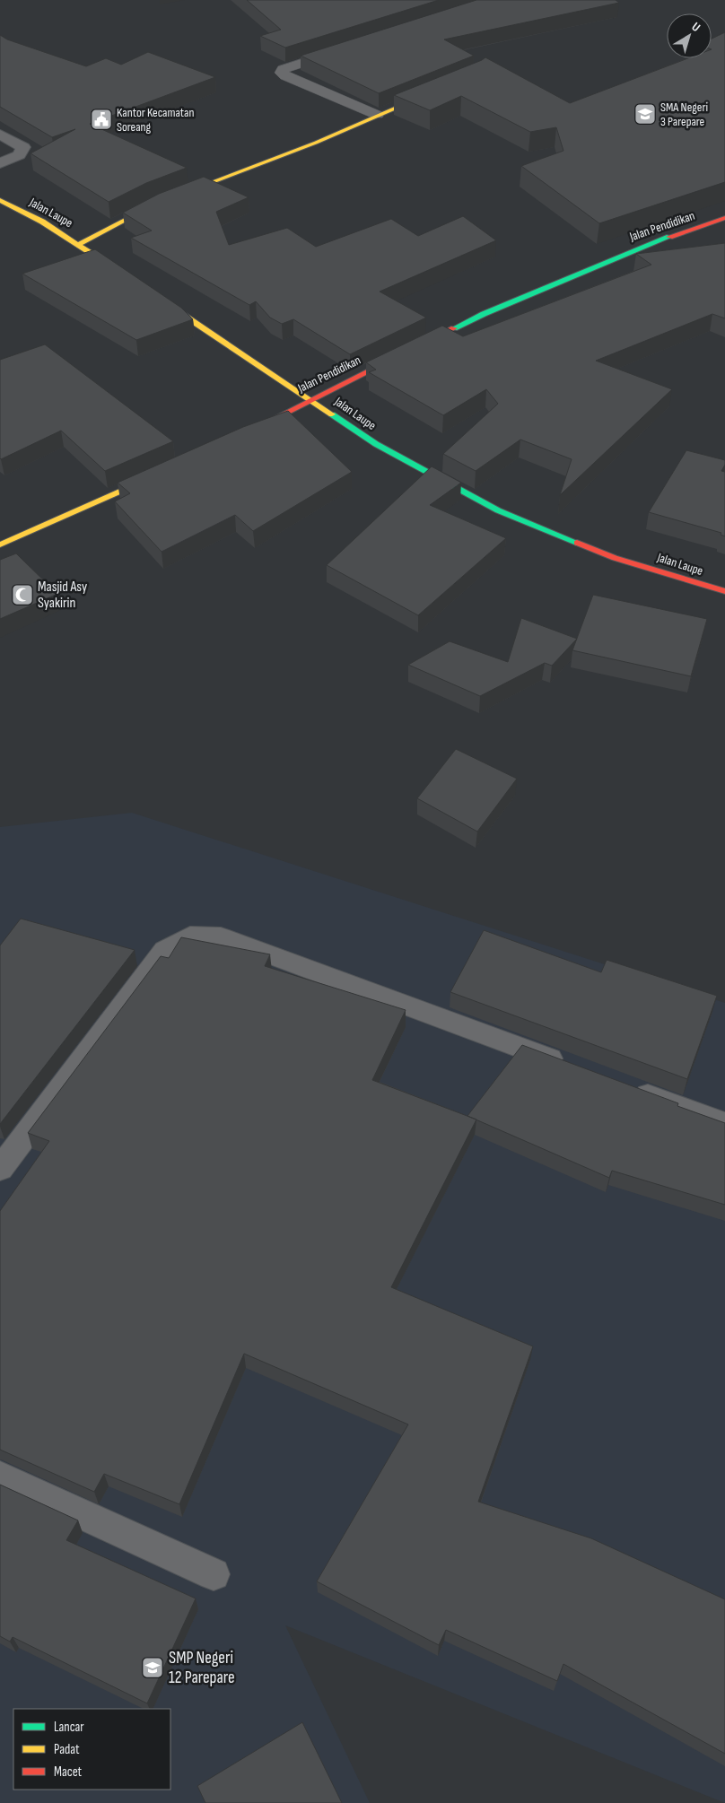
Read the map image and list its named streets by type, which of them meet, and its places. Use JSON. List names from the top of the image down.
{
  "streets": {
    "street": ["Jalan Laupe", "Jalan Pendidikan"]
  },
  "crossings": [
    ["Jalan Laupe", "Jalan Pendidikan"]
  ],
  "places": {
    "school or university": ["SMA Negeri 3 Parepare", "SMP Negeri 12 Parepare"],
    "public building": ["Kantor Kecamatan Soreang"],
    "mosque": ["Masjid Asy Syakirin"]
  },
  "legend": ["Lancar", "Padat", "Macet"],
  "north": "top right"
}
